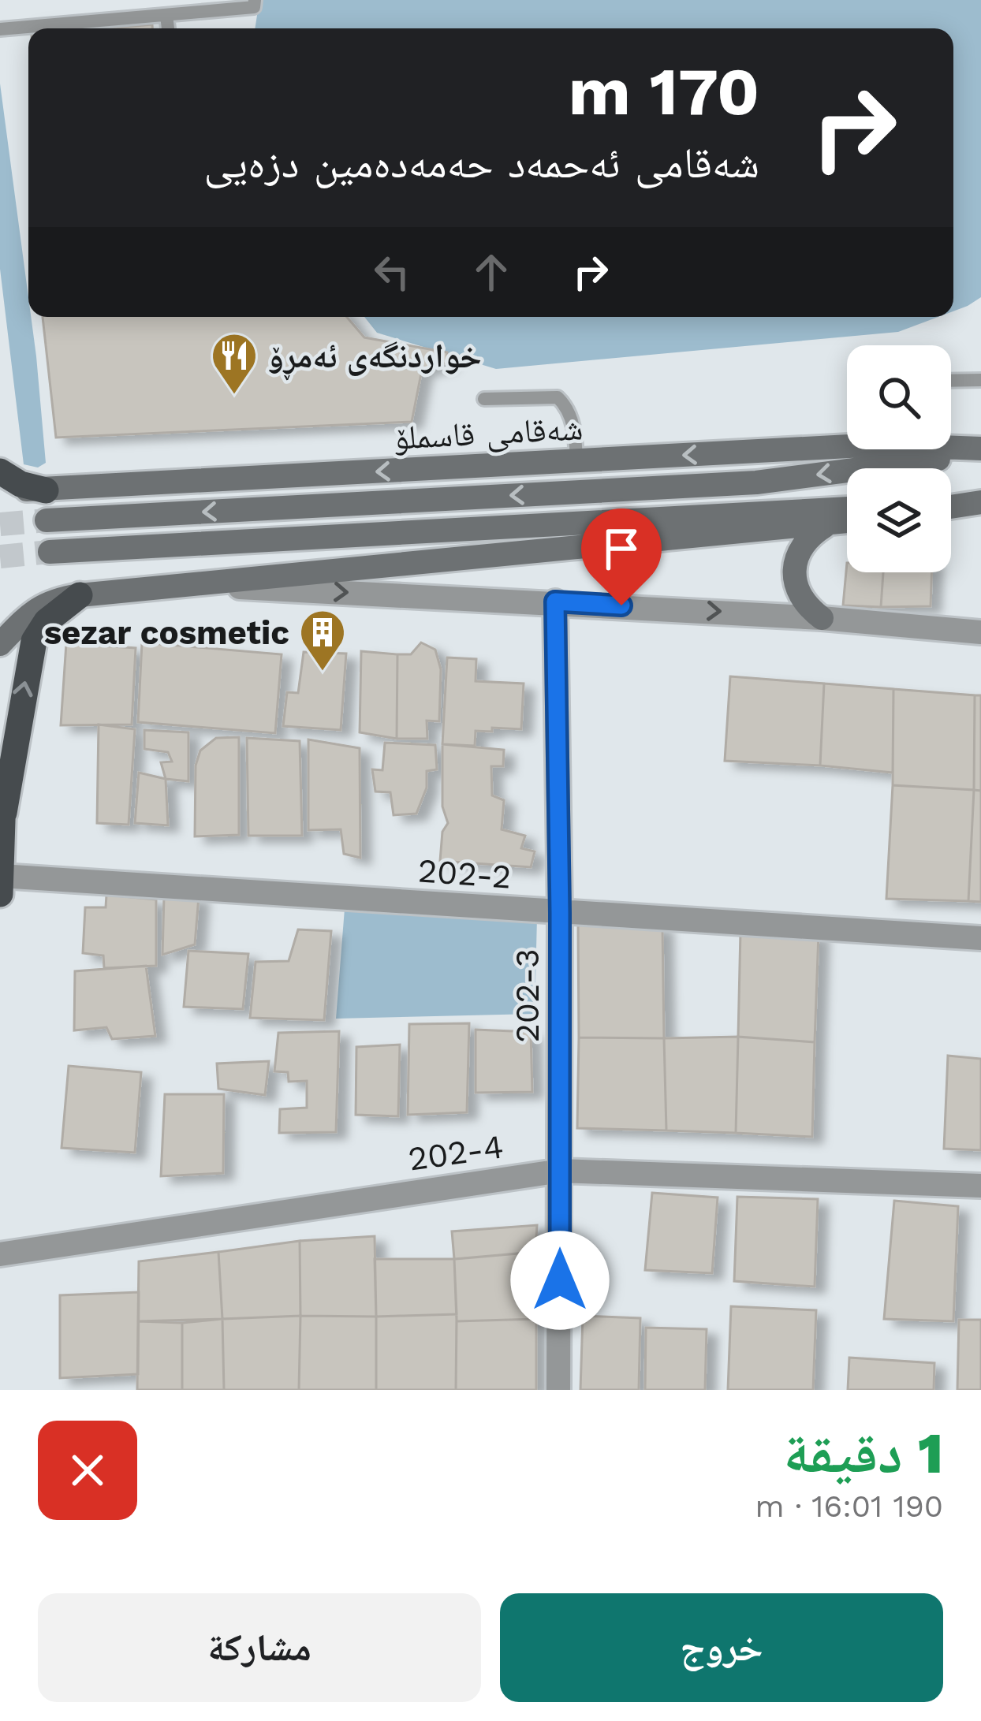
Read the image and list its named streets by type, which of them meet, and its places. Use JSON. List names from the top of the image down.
{
  "streets": {
    "main road": ["شەقامی قاسملۆ"],
    "street": ["202-2", "202-3", "202-4"]
  },
  "crossings": [
    ["202-2", "202-3"],
    ["202-3", "202-4"]
  ],
  "places": {
    "restaurant": ["خواردنگەی ئەمڕۆ"],
    "building": ["sezar cosmetic"]
  },
  "page": {
    "turn": ["170 m", "شەقامی ئەحمەد حەمەدەمین دزەیی"],
    "heading": ["1 دقيقة", "190 m · 16:01"],
    "buttons": ["خروج", "مشاركة"]
  }
}
